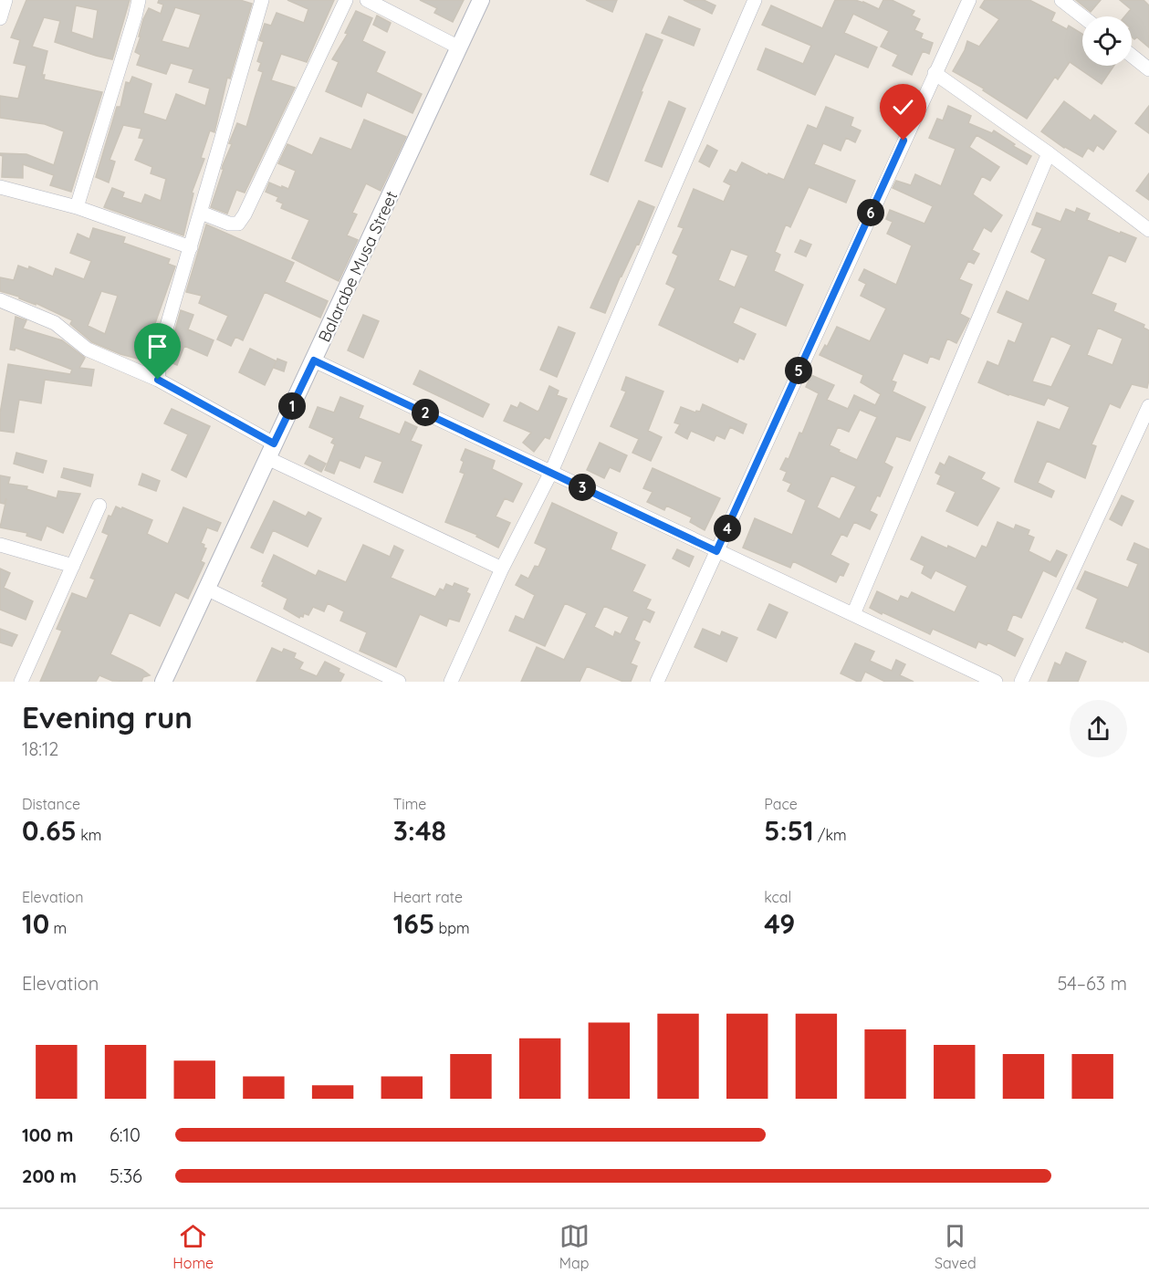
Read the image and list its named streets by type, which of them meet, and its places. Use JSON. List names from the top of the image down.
{
  "streets": {
    "street": ["Balarabe Musa Street"]
  },
  "page": {
    "pins": [
      "6",
      "5",
      "1",
      "2",
      "3",
      "4"
    ],
    "heading": ["Evening run", "18:12"],
    "stats": [
      ["Distance", "0.65 km"],
      ["Time", "3:48"],
      ["Pace", "5:51 /km"],
      ["Elevation", "10 m"],
      ["Heart rate", "165 bpm"],
      ["kcal", "49"]
    ],
    "chart": ["Elevation", "54–63 m"],
    "list": [
      {
        "name": "100 m",
        "note": "6:10"
      },
      {
        "name": "200 m",
        "note": "5:36"
      }
    ],
    "tabs": ["Home", "Map", "Saved"]
  }
}
